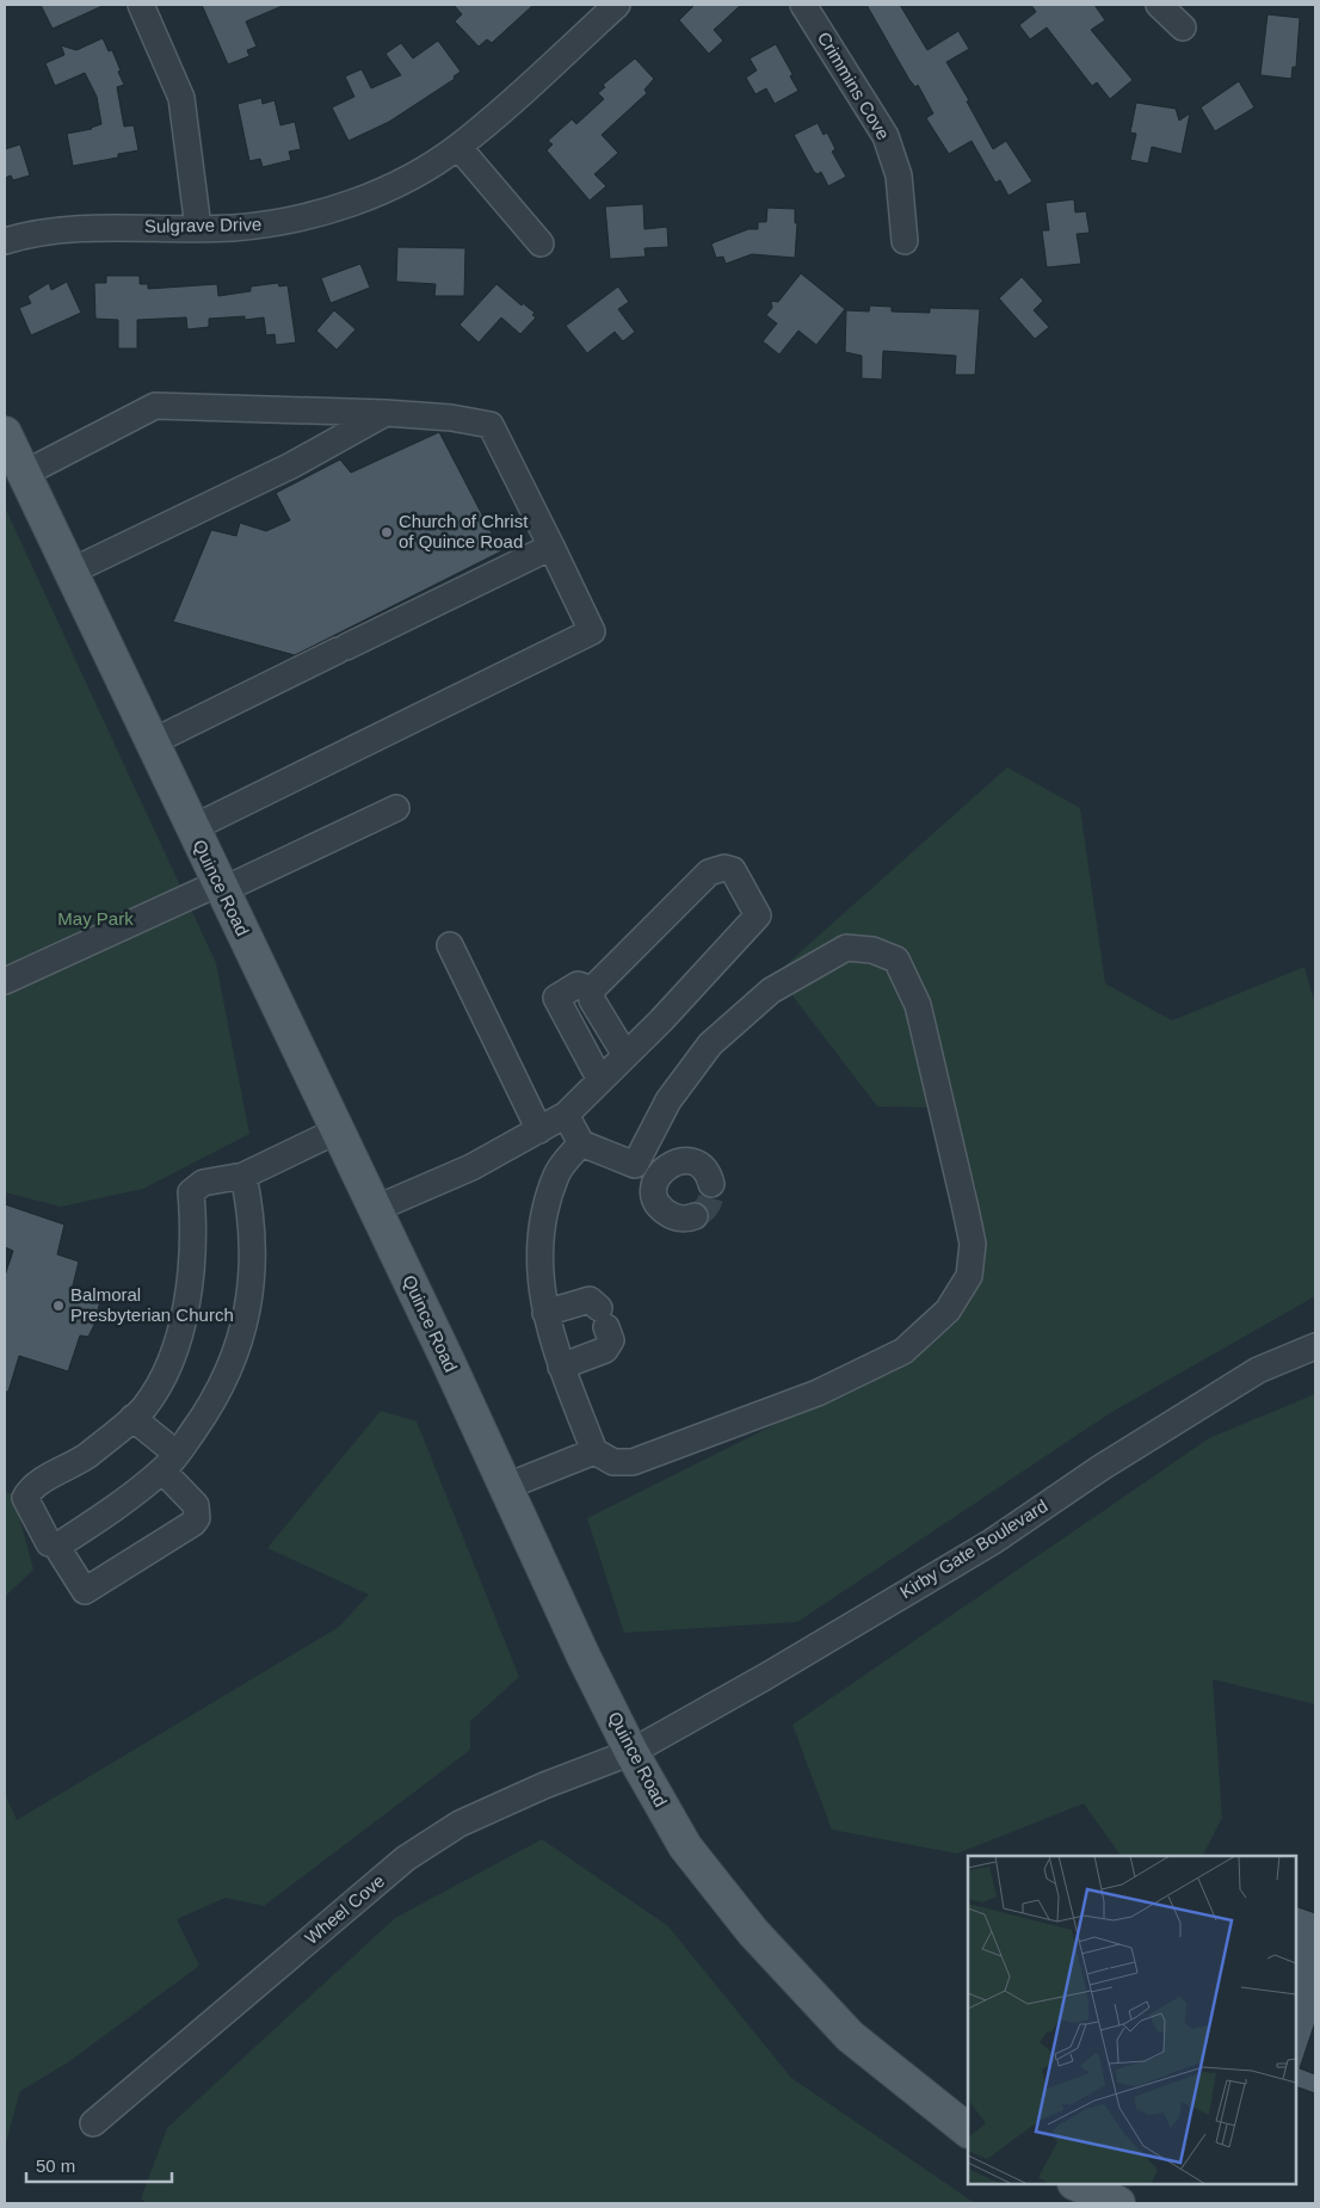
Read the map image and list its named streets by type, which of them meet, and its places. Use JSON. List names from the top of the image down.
{
  "streets": {
    "main road": ["Quince Road"],
    "street": [
      "Crimmins Cove",
      "Sulgrave Drive",
      "Kirby Gate Boulevard",
      "Wheel Cove"
    ]
  },
  "crossings": [
    ["Quince Road", "Kirby Gate Boulevard"],
    ["Quince Road", "Wheel Cove"],
    ["Kirby Gate Boulevard", "Wheel Cove"]
  ],
  "parks": ["May Park"],
  "places": ["Church of Christ of Quince Road", "Balmoral Presbyterian Church"],
  "scale_bar": "50 m"
}
